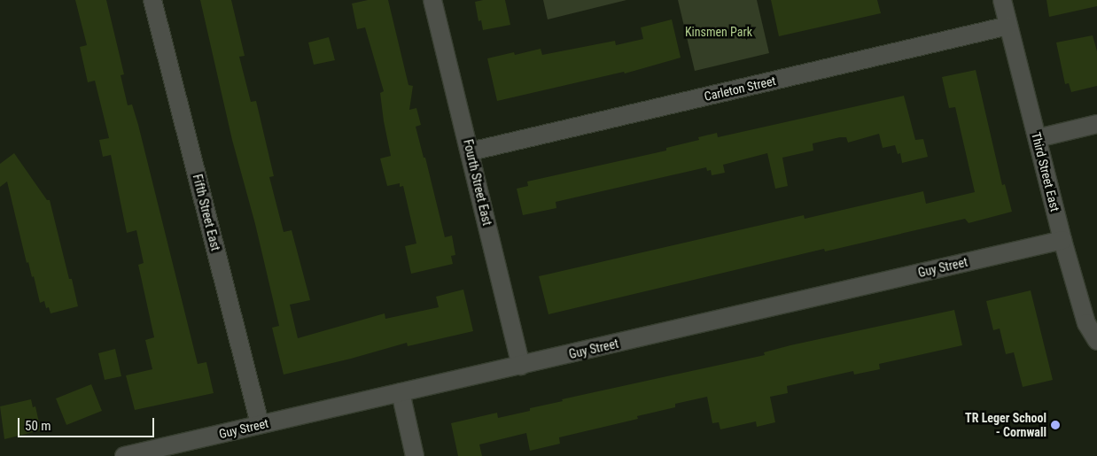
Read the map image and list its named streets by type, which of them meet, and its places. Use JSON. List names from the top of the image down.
{
  "streets": {
    "street": [
      "Carleton Street",
      "Third Street East",
      "Fourth Street East",
      "Fifth Street East",
      "Guy Street"
    ]
  },
  "crossings": [
    ["Carleton Street", "Third Street East"],
    ["Carleton Street", "Fourth Street East"],
    ["Third Street East", "Guy Street"],
    ["Fourth Street East", "Guy Street"],
    ["Fifth Street East", "Guy Street"]
  ],
  "parks": ["Kinsmen Park"],
  "places": ["TR Leger School - Cornwall"],
  "scale_bar": "50 m"
}
